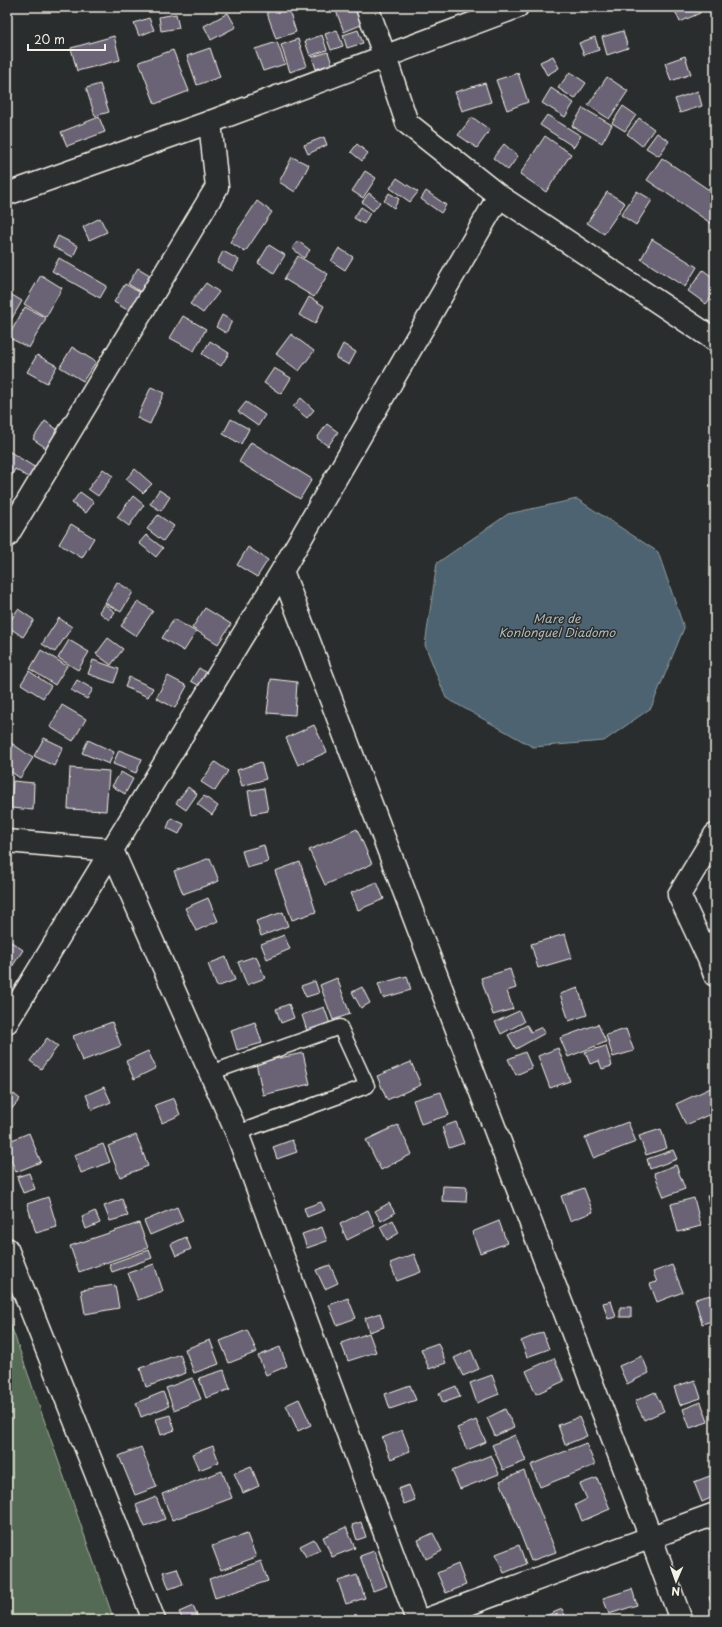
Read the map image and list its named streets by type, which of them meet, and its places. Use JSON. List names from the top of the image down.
{
  "water": ["Mare de Konlonguel Diadomo"],
  "scale_bar": "20 m",
  "north": "bottom"
}
